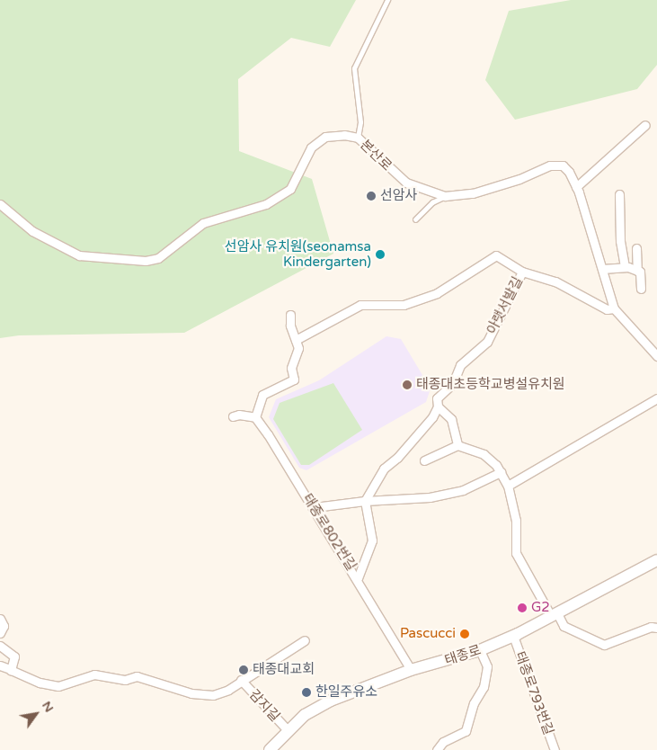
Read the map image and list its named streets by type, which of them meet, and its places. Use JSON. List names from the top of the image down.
{
  "streets": {
    "main road": ["태종로"],
    "street": [
      "본산로",
      "아랫서발길",
      "태종로802번길",
      "태종로793번길",
      "감지길"
    ]
  },
  "crossings": [
    ["태종로802번길", "태종로"],
    ["태종로", "태종로793번길"],
    ["태종로", "감지길"]
  ],
  "places": [
    "선암사",
    "선암사 유치원(seonamsa Kindergarten)",
    "태종대초등학교병설유치원",
    "G2",
    "Pascucci",
    "태종대교회",
    "한일주유소"
  ],
  "north": "top right"
}
